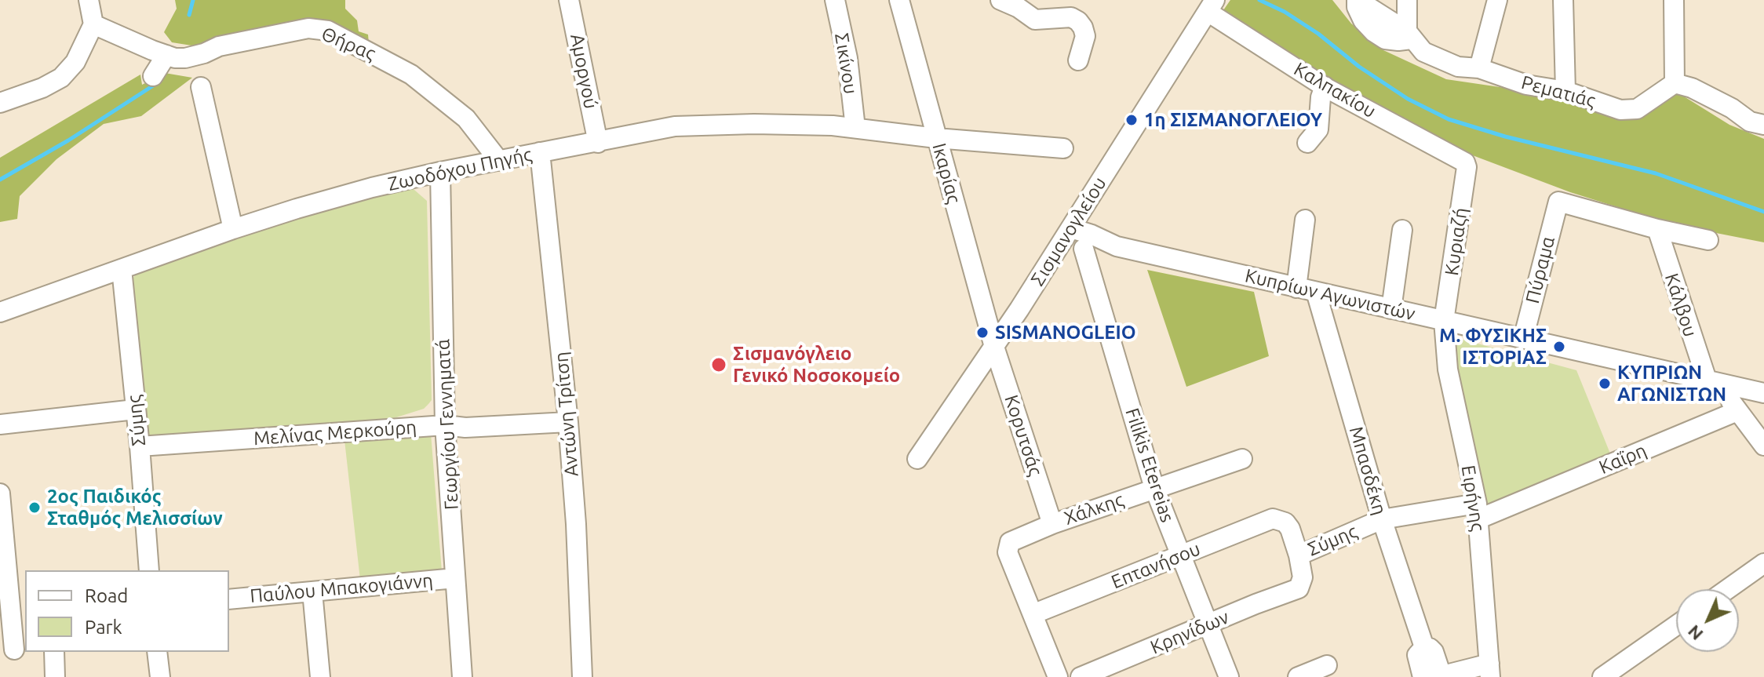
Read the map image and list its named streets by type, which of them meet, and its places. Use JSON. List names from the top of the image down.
{
  "streets": {
    "street": [
      "Θήρας",
      "Σικίνου",
      "Αμοργού",
      "Καλπακίου",
      "Ρεματιάς",
      "Ζωοδόχου Πηγής",
      "Ικαρίας",
      "Σισμανογλείου",
      "Κυριαζή",
      "Πύραμα",
      "Κυπρίων Αγωνιστών",
      "Κάλβου",
      "Αντώνη Τρίτση",
      "Σύμης",
      "Γεωργίου Γεννηματά",
      "Μελίνας Μερκούρη",
      "Κορυτσάς",
      "Καΐρη",
      "Filikis Etereias",
      "Μπασδέκη",
      "Ειρήνης",
      "Χάλκης",
      "Επτανήσου",
      "Παύλου Μπακογιάννη",
      "Κρηνίδων"
    ]
  },
  "crossings": [
    ["Θήρας", "Ζωοδόχου Πηγής"],
    ["Σικίνου", "Ζωοδόχου Πηγής"],
    ["Αμοργού", "Ζωοδόχου Πηγής"],
    ["Καλπακίου", "Σισμανογλείου"],
    ["Καλπακίου", "Κυριαζή"],
    ["Ζωοδόχου Πηγής", "Ικαρίας"],
    ["Ζωοδόχου Πηγής", "Αντώνη Τρίτση"],
    ["Ζωοδόχου Πηγής", "Σύμης"],
    ["Ζωοδόχου Πηγής", "Γεωργίου Γεννηματά"],
    ["Ικαρίας", "Σισμανογλείου"],
    ["Ικαρίας", "Κορυτσάς"],
    ["Σισμανογλείου", "Κυπρίων Αγωνιστών"],
    ["Σισμανογλείου", "Κορυτσάς"],
    ["Κυριαζή", "Κυπρίων Αγωνιστών"],
    ["Κυριαζή", "Ειρήνης"],
    ["Πύραμα", "Κυπρίων Αγωνιστών"],
    ["Πύραμα", "Κάλβου"],
    ["Κυπρίων Αγωνιστών", "Κάλβου"],
    ["Κυπρίων Αγωνιστών", "Filikis Etereias"],
    ["Κυπρίων Αγωνιστών", "Μπασδέκη"],
    ["Κυπρίων Αγωνιστών", "Ειρήνης"],
    ["Αντώνη Τρίτση", "Μελίνας Μερκούρη"],
    ["Σύμης", "Μελίνας Μερκούρη"],
    ["Σύμης", "Καΐρη"],
    ["Σύμης", "Μπασδέκη"],
    ["Σύμης", "Ειρήνης"],
    ["Σύμης", "Επτανήσου"],
    ["Σύμης", "Κρηνίδων"],
    ["Γεωργίου Γεννηματά", "Μελίνας Μερκούρη"],
    ["Γεωργίου Γεννηματά", "Παύλου Μπακογιάννη"],
    ["Κορυτσάς", "Χάλκης"],
    ["Καΐρη", "Ειρήνης"],
    ["Filikis Etereias", "Χάλκης"],
    ["Filikis Etereias", "Επτανήσου"],
    ["Filikis Etereias", "Κρηνίδων"],
    ["Επτανήσου", "Κρηνίδων"]
  ],
  "places": [
    "1η ΣΙΣΜΑΝΟΓΛΕΙΟΥ",
    "SISMANOGLEIO",
    "Μ. ΦΥΣΙΚΗΣ ΙΣΤΟΡΙΑΣ",
    "Σισμανόγλειο Γενικό Νοσοκομείο",
    "ΚΥΠΡΙΩΝ ΑΓΩΝΙΣΤΩΝ",
    "2ος Παιδικός Σταθμός Μελισσίων"
  ],
  "legend": ["Road", "Park"],
  "north": "bottom left"
}
